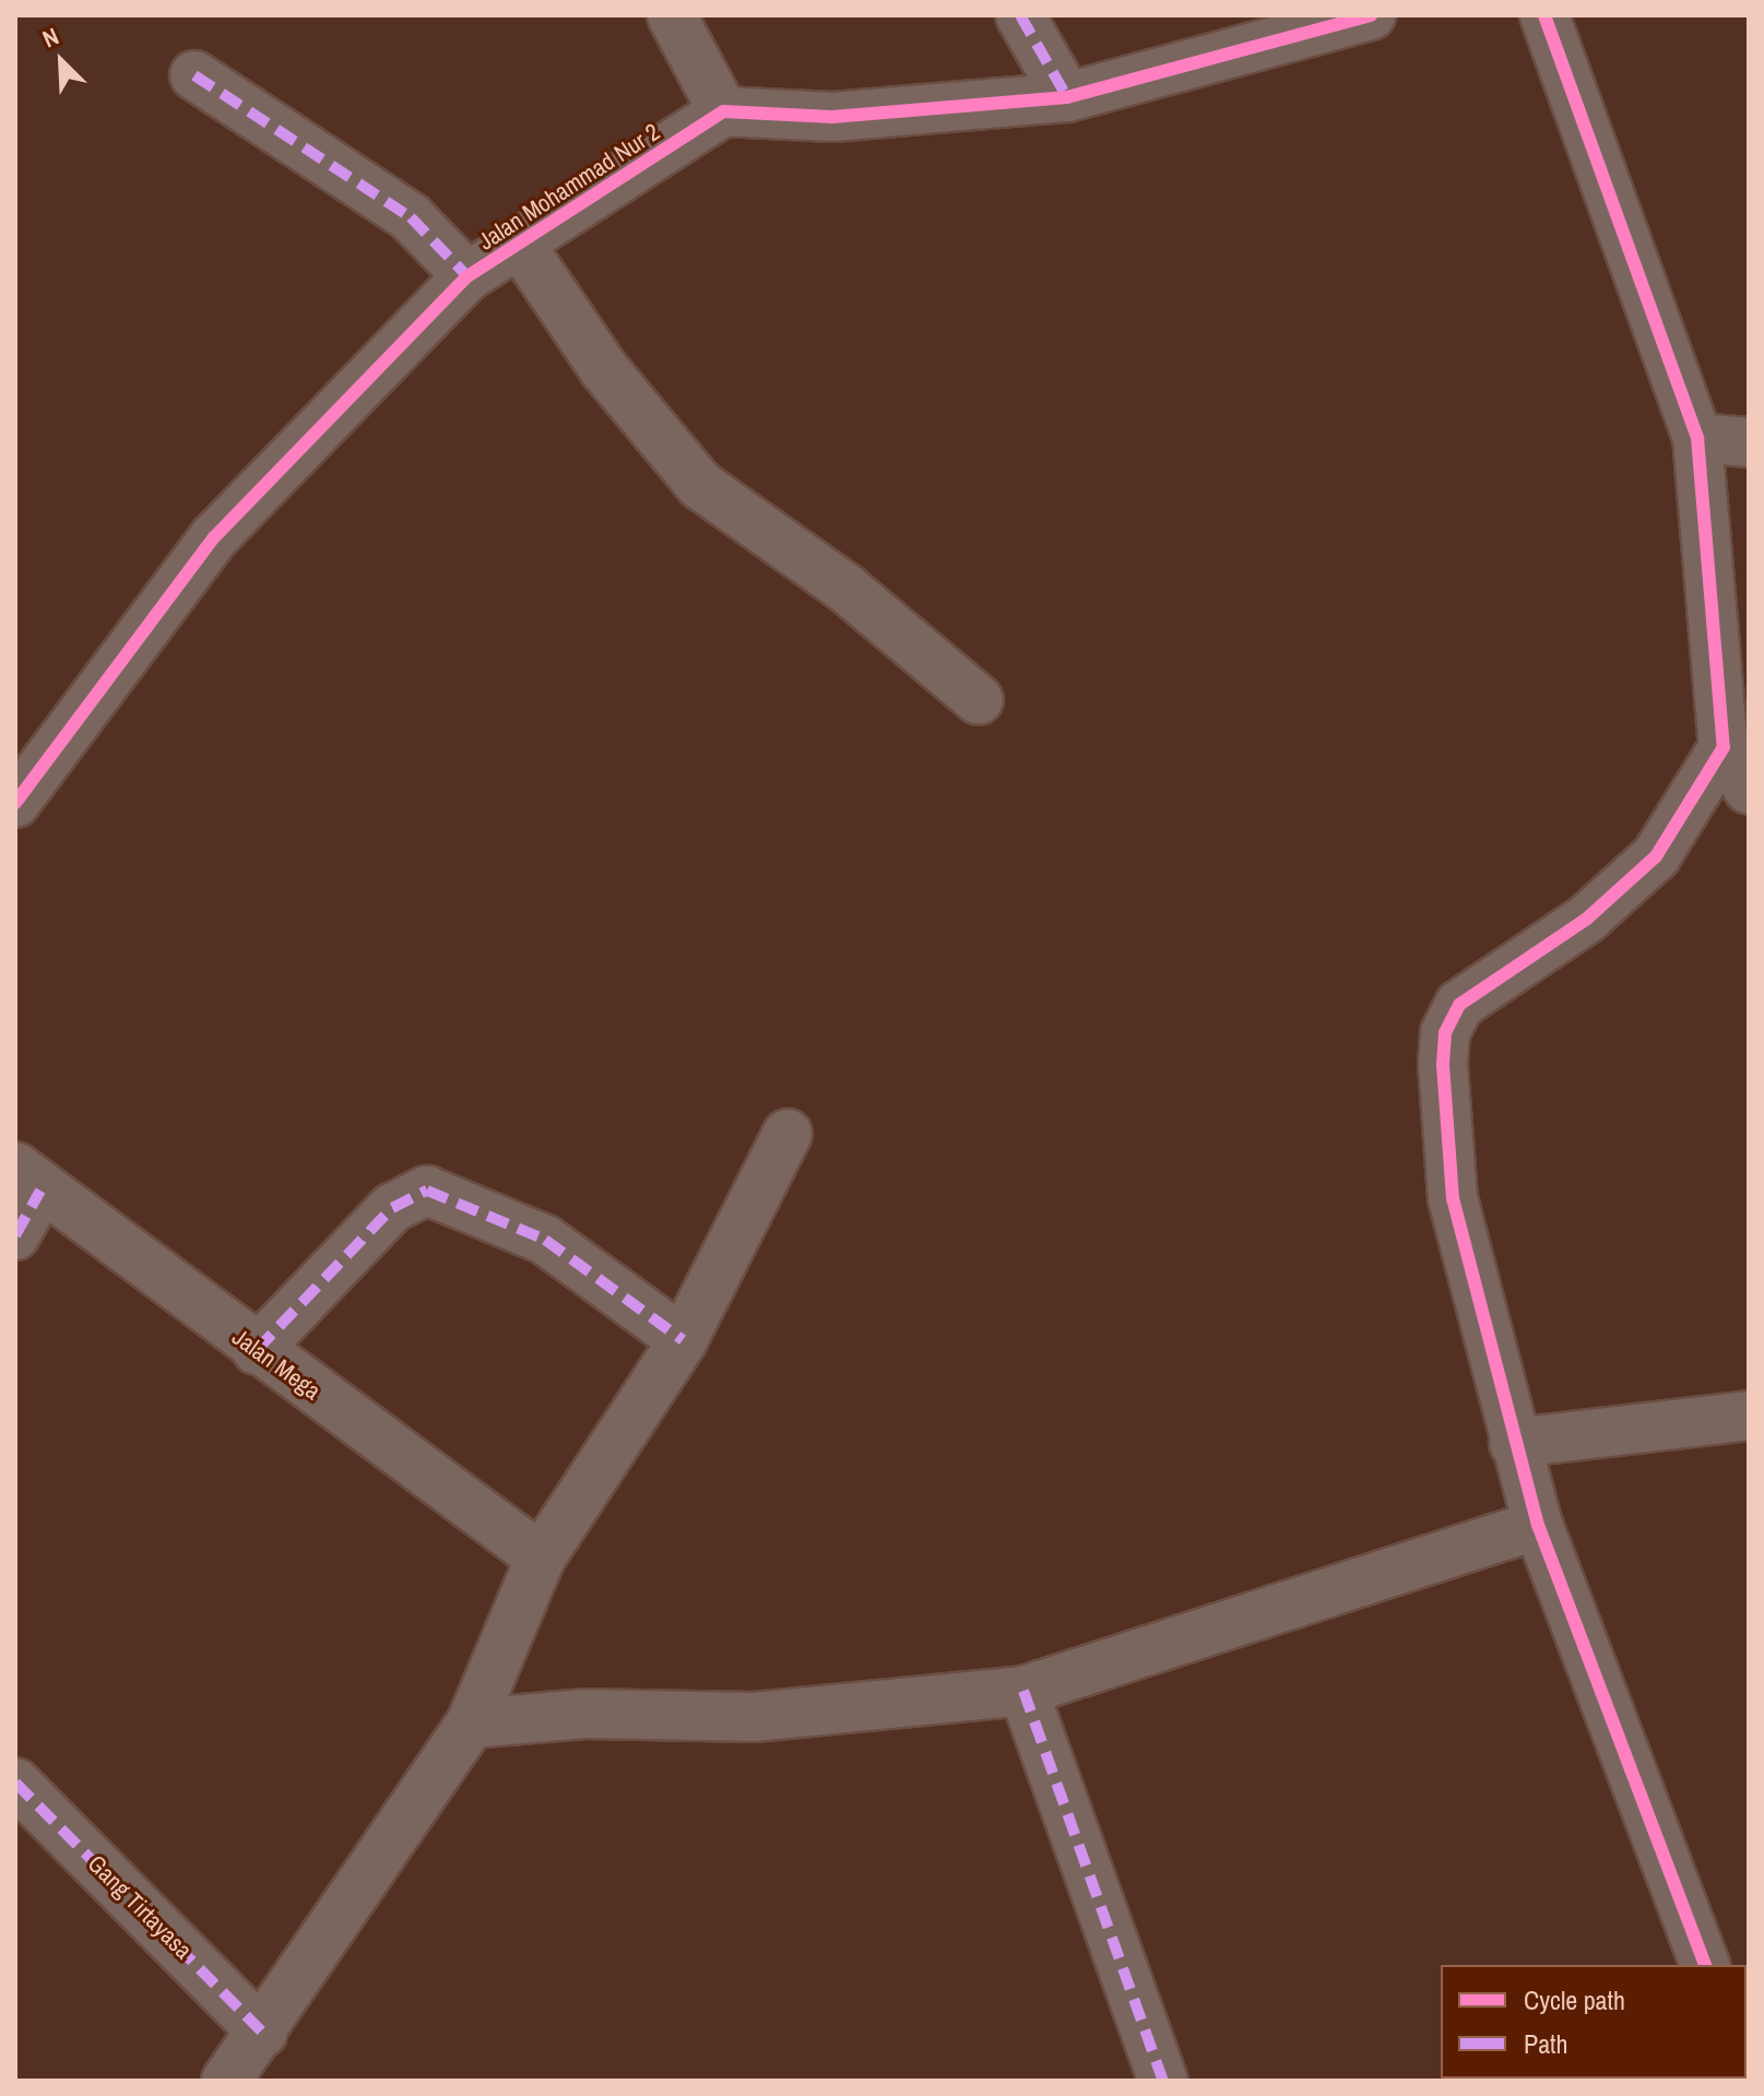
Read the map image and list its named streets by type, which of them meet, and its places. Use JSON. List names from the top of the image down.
{
  "streets": {
    "street": ["Jalan Mohammad Nur 2", "Jalan Mega", "Gang Tirtayasa"]
  },
  "legend": ["Cycle path", "Path"],
  "north": "top left"
}
